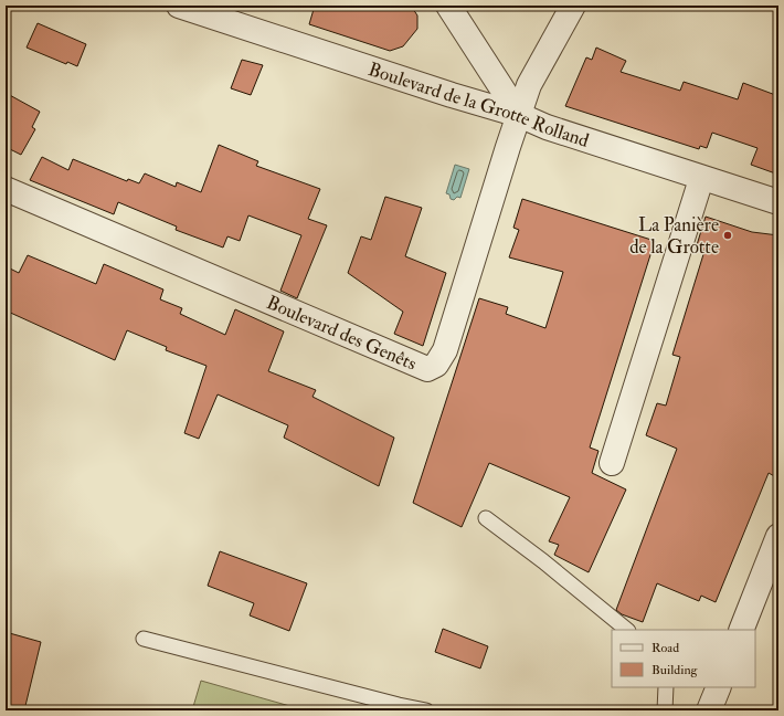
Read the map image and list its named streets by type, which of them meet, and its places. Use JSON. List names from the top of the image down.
{
  "streets": {
    "street": ["Boulevard de la Grotte Rolland", "Boulevard des Genêts"]
  },
  "crossings": [
    ["Boulevard de la Grotte Rolland", "Boulevard des Genêts"]
  ],
  "places": ["La Panière de la Grotte"],
  "legend": ["Road", "Building"]
}
